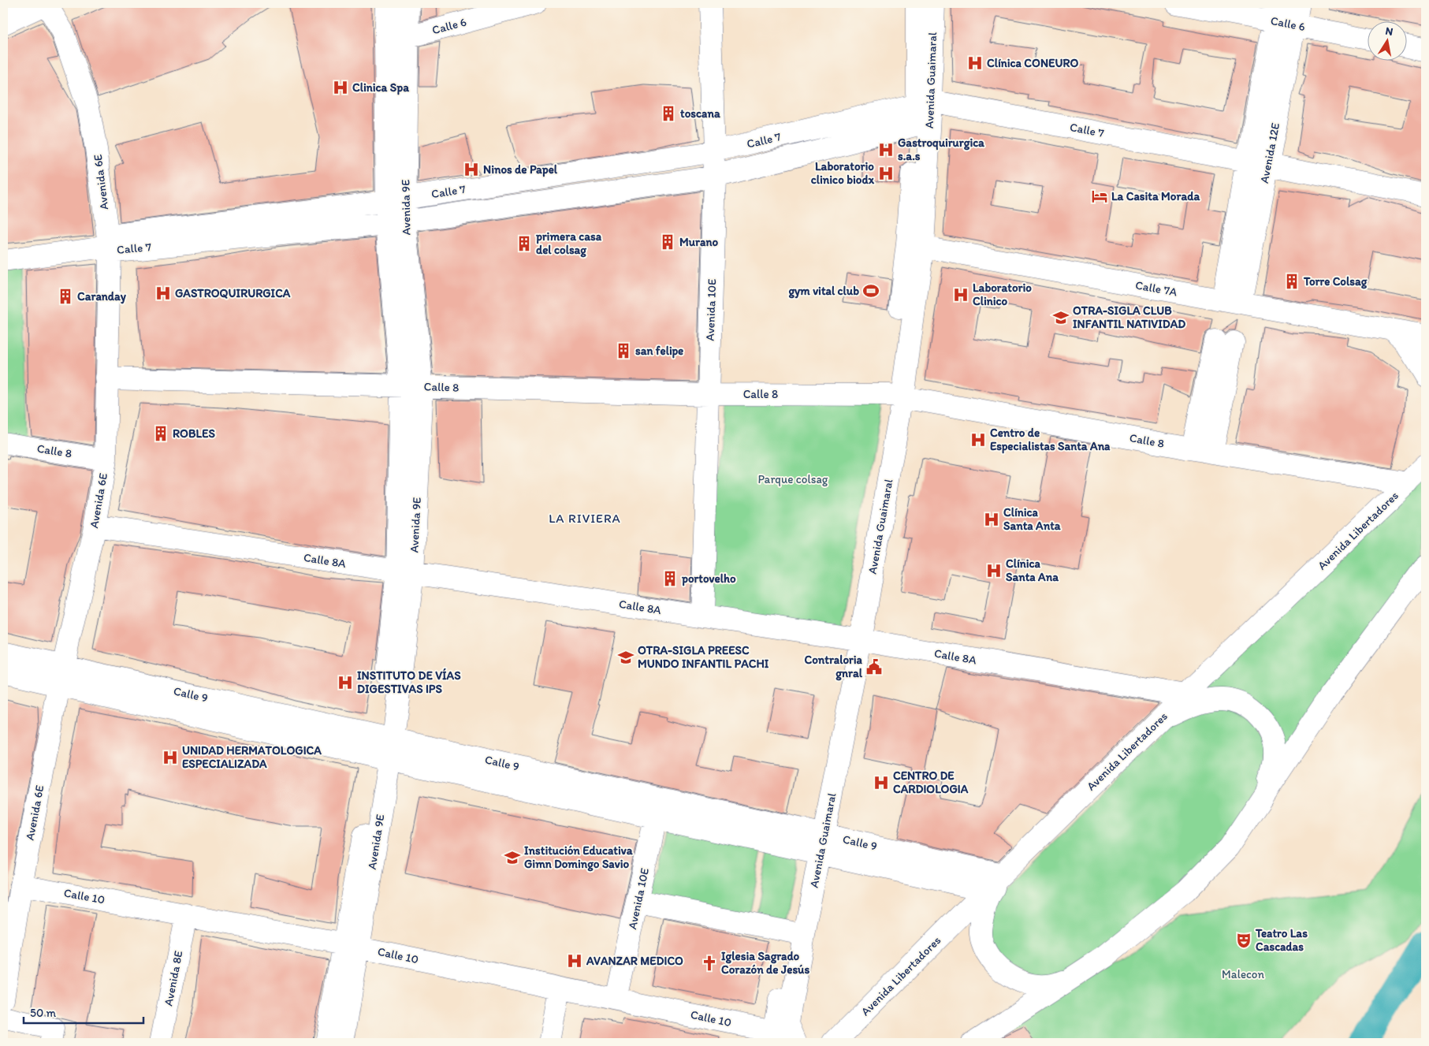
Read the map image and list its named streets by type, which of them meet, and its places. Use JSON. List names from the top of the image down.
{
  "streets": {
    "street": [
      "Calle 6",
      "Avenida Guaimaral",
      "Calle 7",
      "Avenida 12E",
      "Avenida 6E",
      "Avenida 9E",
      "Calle 7A",
      "Avenida 10E",
      "Calle 8",
      "Avenida Libertadores",
      "Calle 8A",
      "Calle 9",
      "Calle 10",
      "Avenida 8E"
    ]
  },
  "crossings": [
    ["Calle 6", "Avenida 12E"],
    ["Calle 6", "Avenida 9E"],
    ["Avenida Guaimaral", "Calle 7"],
    ["Avenida Guaimaral", "Calle 7A"],
    ["Avenida Guaimaral", "Calle 8"],
    ["Avenida Guaimaral", "Calle 8A"],
    ["Avenida Guaimaral", "Calle 9"],
    ["Avenida Guaimaral", "Calle 10"],
    ["Calle 7", "Avenida 12E"],
    ["Calle 7", "Avenida 6E"],
    ["Calle 7", "Avenida 9E"],
    ["Calle 7", "Avenida 10E"],
    ["Avenida 12E", "Calle 7A"],
    ["Avenida 6E", "Calle 8"],
    ["Avenida 6E", "Calle 8A"],
    ["Avenida 6E", "Calle 9"],
    ["Avenida 6E", "Calle 10"],
    ["Avenida 9E", "Calle 8"],
    ["Avenida 9E", "Calle 8A"],
    ["Avenida 9E", "Calle 9"],
    ["Avenida 9E", "Calle 10"],
    ["Avenida 10E", "Calle 8"],
    ["Avenida 10E", "Calle 8A"],
    ["Avenida 10E", "Calle 9"],
    ["Avenida 10E", "Calle 10"],
    ["Calle 8", "Avenida Libertadores"],
    ["Avenida Libertadores", "Calle 8A"],
    ["Avenida Libertadores", "Calle 9"],
    ["Calle 10", "Avenida 8E"]
  ],
  "districts": ["LA RIVIERA"],
  "parks": ["Parque colsag", "Malecon"],
  "places": {
    "hospital": [
      "Clínica CONEURO",
      "Clinica Spa",
      "Gastroquirurgica s.a.s",
      "Ninos de Papel",
      "Laboratorio clinico biodx",
      "GASTROQUIRURGICA",
      "Laboratorio Clinico",
      "Centro de Especialistas Santa Ana",
      "Clínica Santa Anta",
      "Clínica Santa Ana",
      "INSTITUTO DE VÍAS DIGESTIVAS IPS",
      "UNIDAD HERMATOLOGICA ESPECIALIZADA",
      "CENTRO DE CARDIOLOGIA",
      "AVANZAR MEDICO"
    ],
    "building": [
      "toscana",
      "Murano",
      "primera casa del colsag",
      "Torre Colsag",
      "Caranday",
      "san felipe",
      "ROBLES",
      "portovelho"
    ],
    "hotel": ["La Casita Morada"],
    "sports": ["gym vital club"],
    "school or university": ["OTRA-SIGLA CLUB INFANTIL NATIVIDAD", "OTRA-SIGLA PREESC MUNDO INFANTIL PACHI", "Institución Educativa Gimn Domingo Savio"],
    "public building": ["Contraloria gnral"],
    "theatre": ["Teatro Las Cascadas"],
    "church": ["Iglesia Sagrado Corazón de Jesús"]
  },
  "scale_bar": "50 m",
  "north": "top"
}
